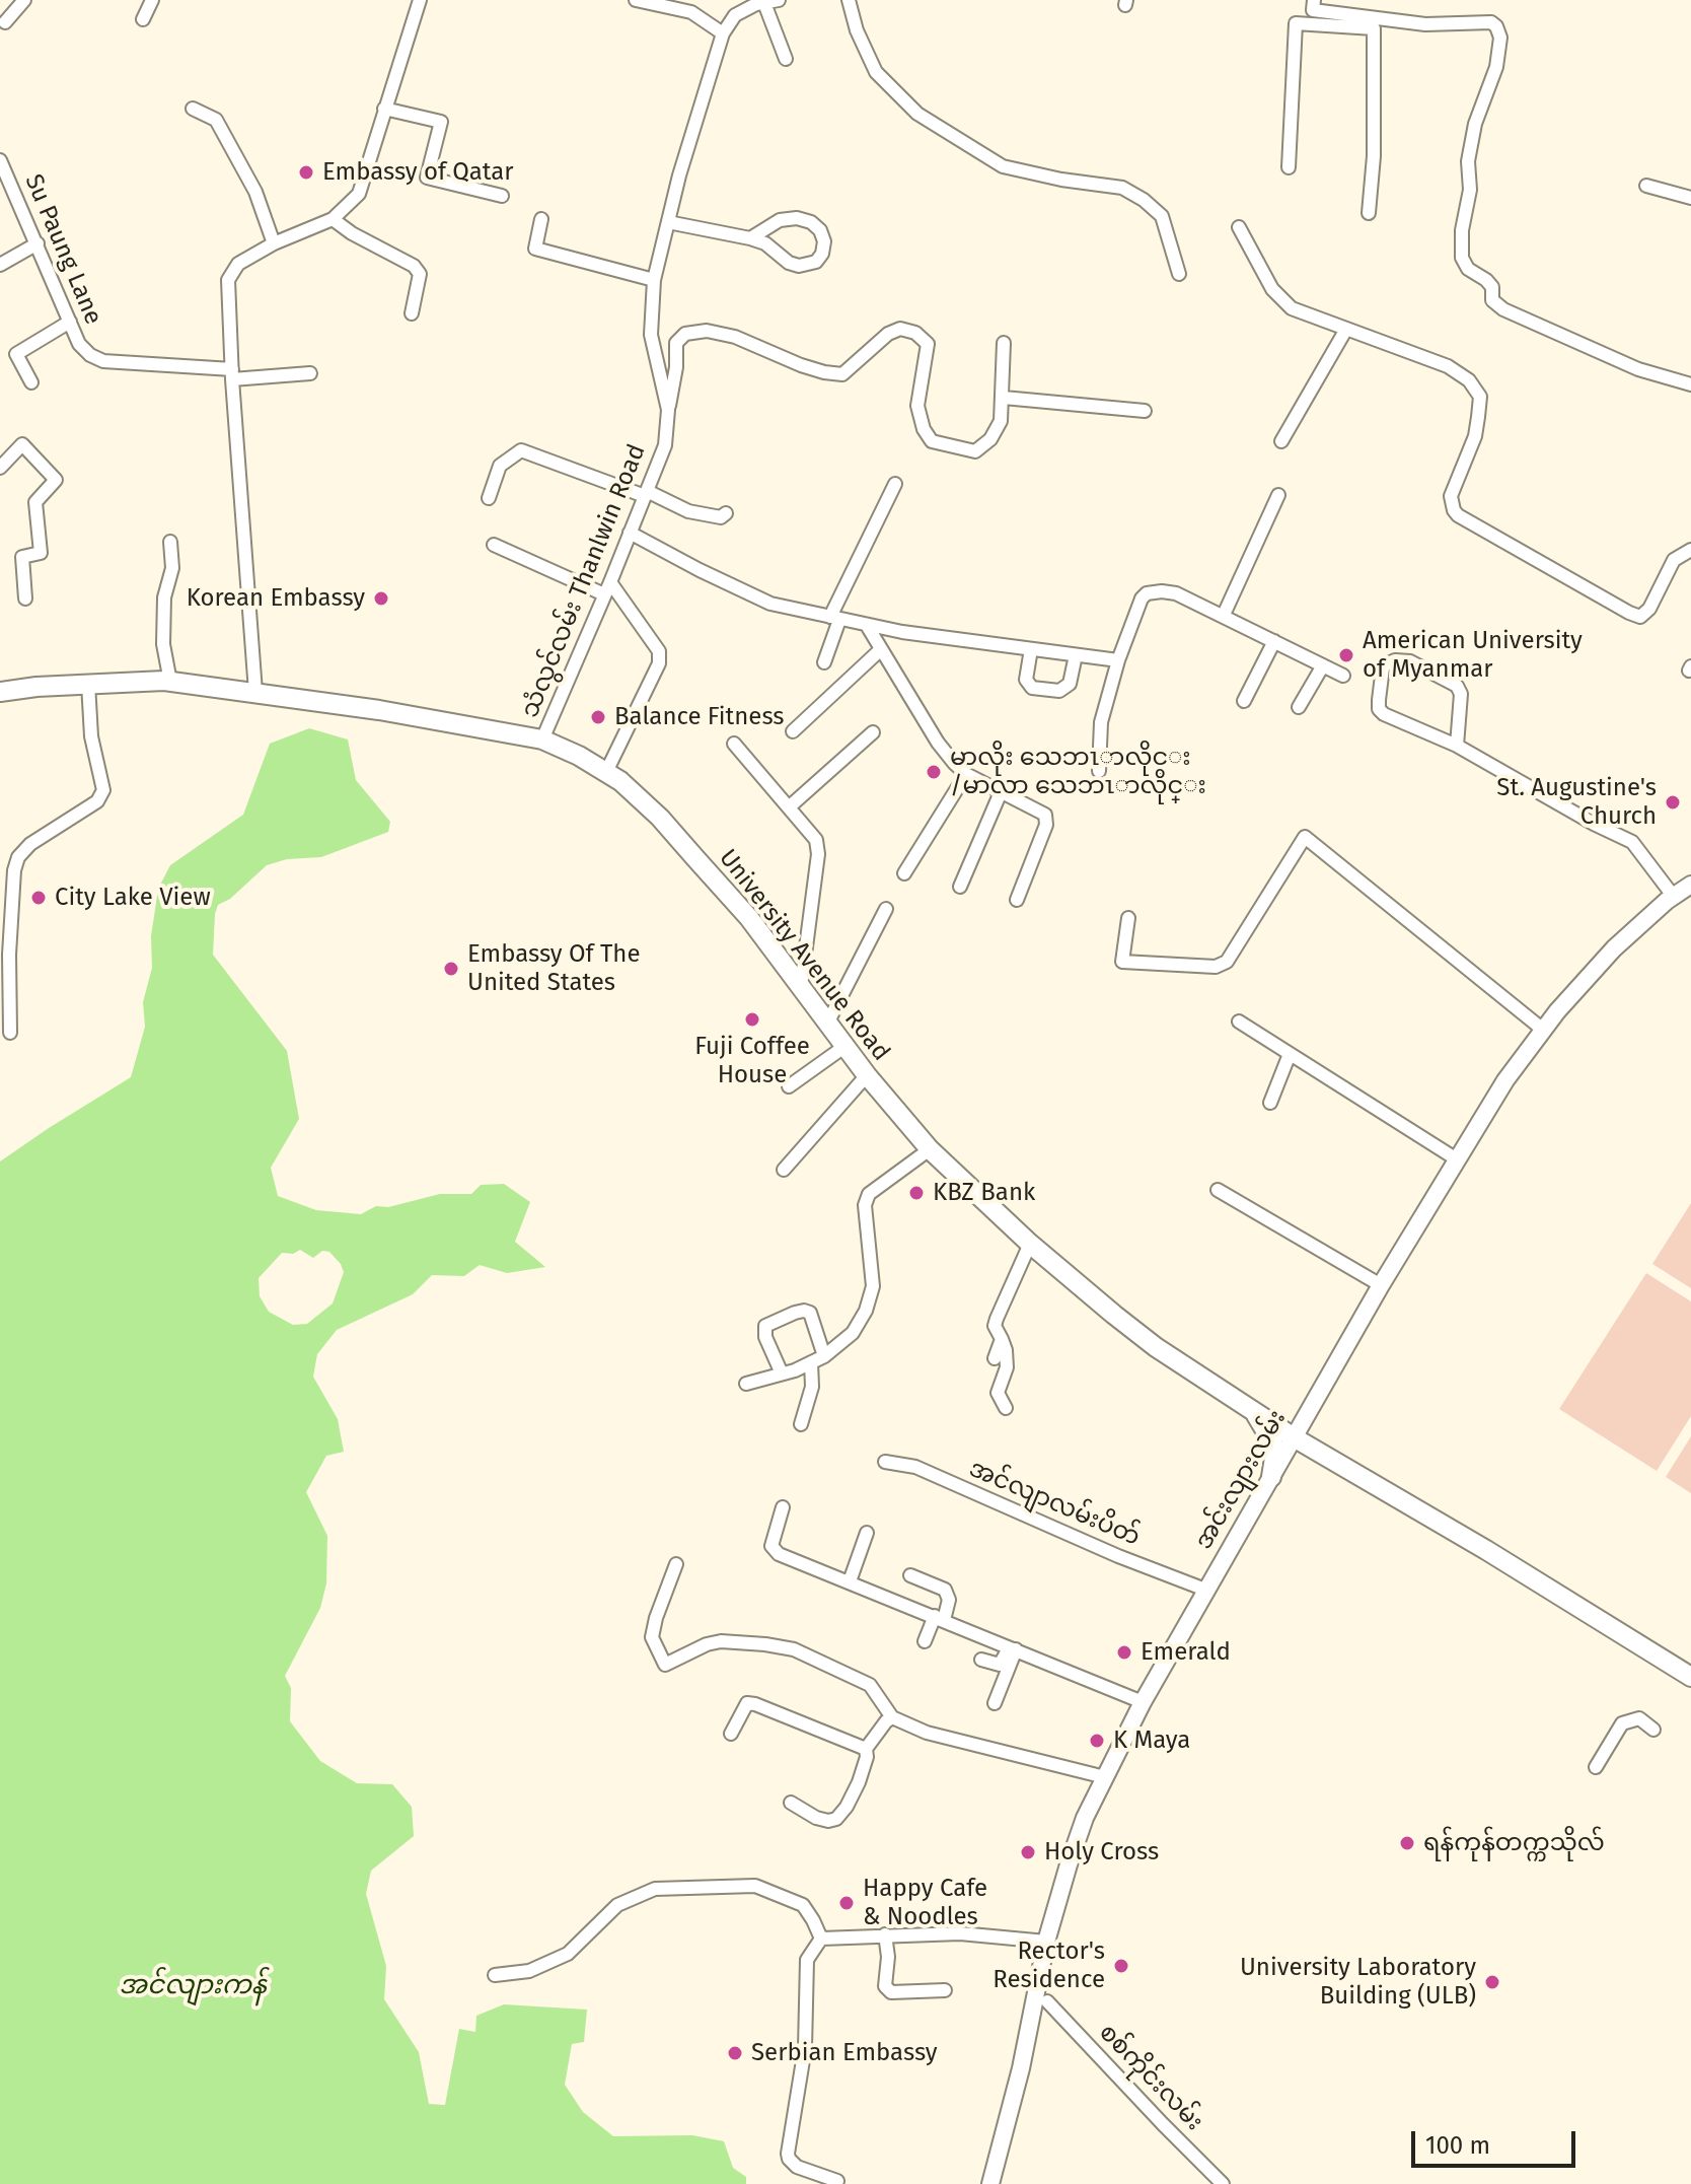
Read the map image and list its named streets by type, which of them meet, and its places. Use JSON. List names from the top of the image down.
{
  "streets": {
    "main road": ["University Avenue Road", "အင်းလျားလမ်း"],
    "street": [
      "Su Paung Lane",
      "သံလွင်လမ်း Thanlwin Road",
      "အင်လျာလမ်းပိတ်",
      "စစ်ကိုင်းလမ်း"
    ]
  },
  "crossings": [
    ["သံလွင်လမ်း Thanlwin Road", "University Avenue Road"],
    ["University Avenue Road", "အင်းလျားလမ်း"],
    ["အင်းလျားလမ်း", "အင်လျာလမ်းပိတ်"]
  ],
  "water": ["အင်လျားကန်"],
  "places": [
    "Embassy of Qatar",
    "Korean Embassy",
    "American University of Myanmar",
    "Balance Fitness",
    "မာလိုး သေဘၤာလိုင္း /မာလာ သေဘၤာလိုင္း",
    "St. Augustine's Church",
    "City Lake View",
    "Embassy Of The United States",
    "Fuji Coffee House",
    "KBZ Bank",
    "Emerald",
    "K Maya",
    "ရန်ကုန်တက္ကသိုလ်",
    "Holy Cross",
    "Happy Cafe & Noodles",
    "Rector's Residence",
    "University Laboratory Building (ULB)",
    "Serbian Embassy"
  ],
  "scale_bar": "100 m"
}
